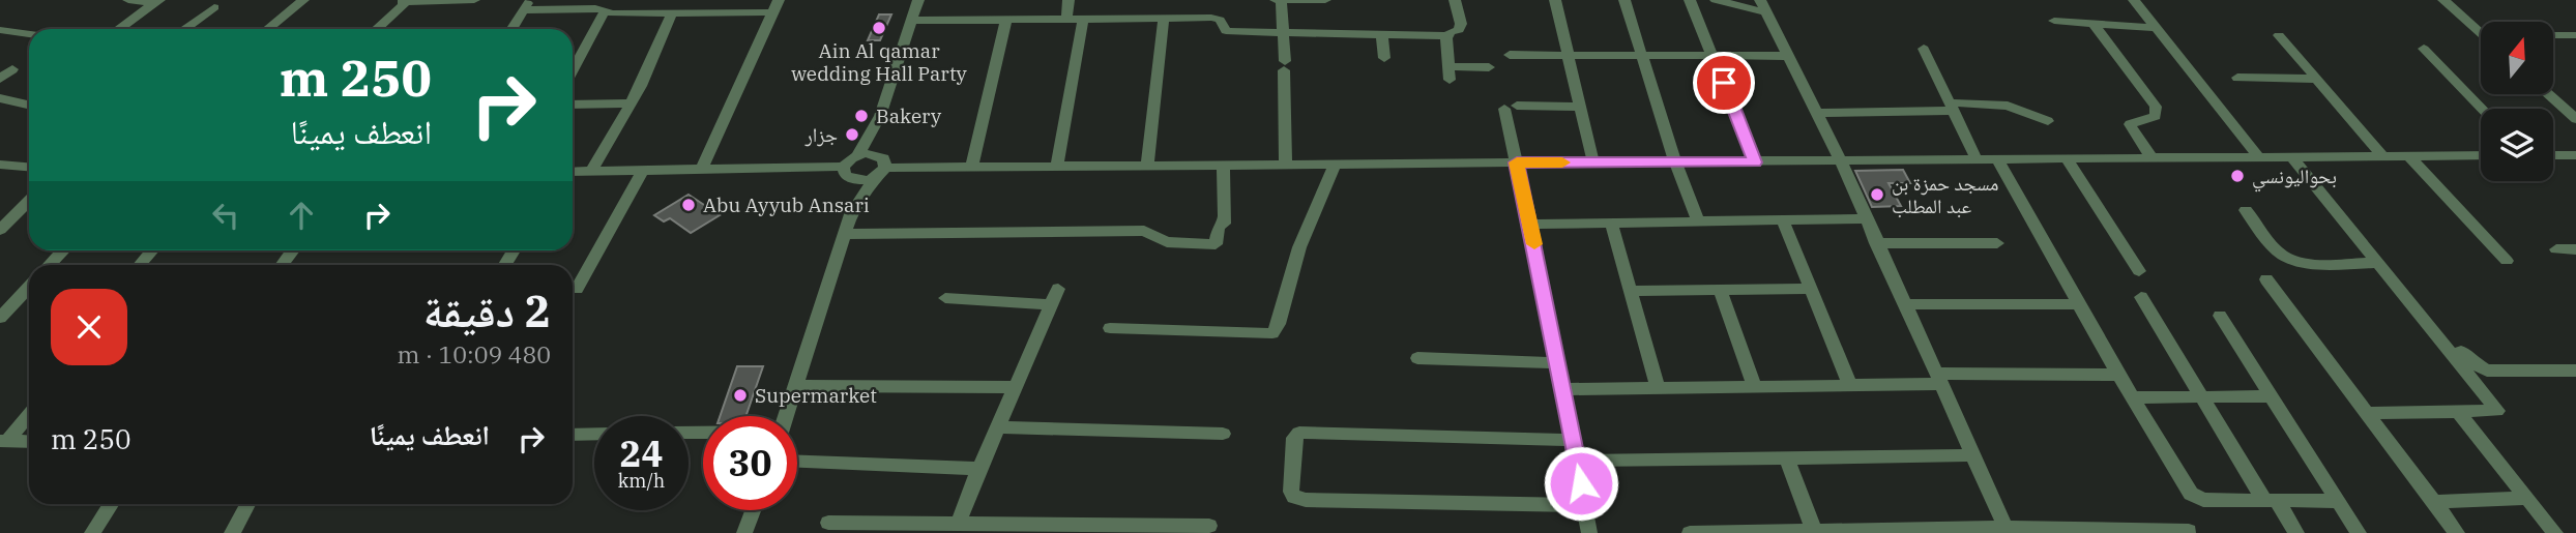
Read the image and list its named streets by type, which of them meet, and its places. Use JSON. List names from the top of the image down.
{
  "places": [
    "Ain Al qamar wedding Hall Party",
    "Bakery",
    "جزار",
    "بحواليونسي",
    "مسجد حمزة بن عبد المطلب",
    "Abu Ayyub Ansari",
    "Supermarket"
  ],
  "north": "top",
  "page": {
    "turn": ["250 m", "انعطف يمينًا"],
    "heading": ["2 دقيقة", "480 m · 10:09"],
    "list": [
      {
        "name": "انعطف يمينًا",
        "value": "250 m"
      }
    ],
    "speed": "24 km/h",
    "limit": "30"
  }
}
